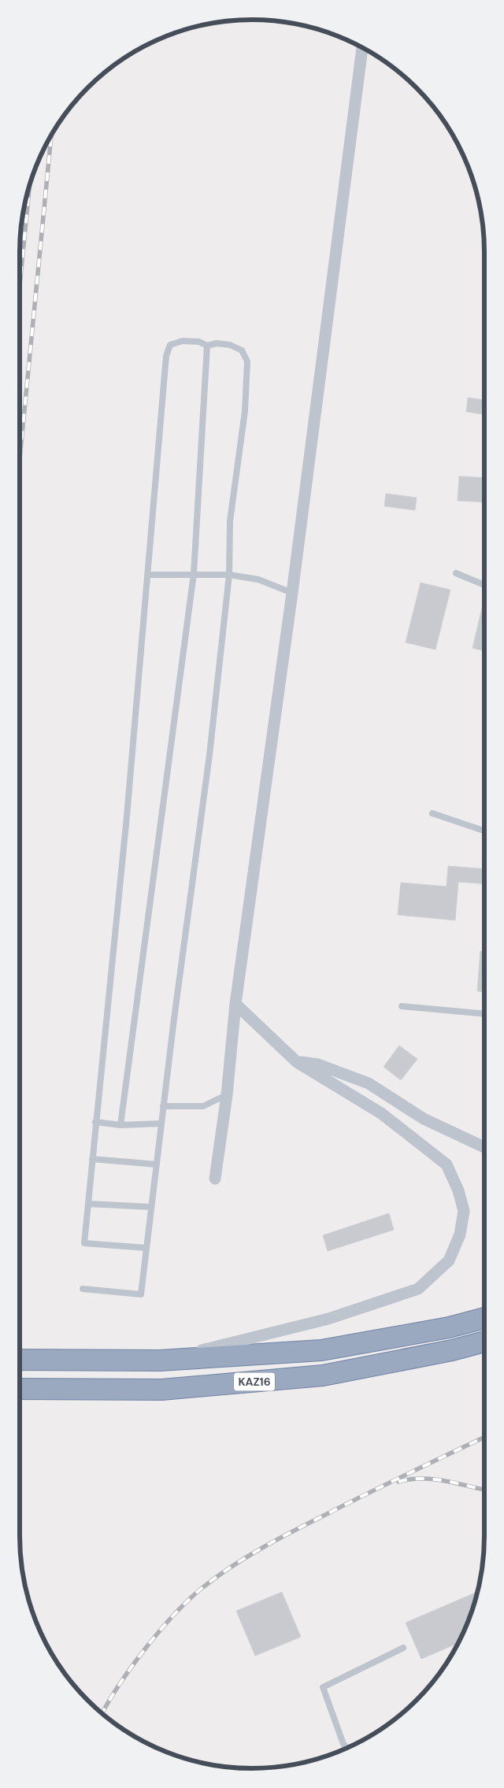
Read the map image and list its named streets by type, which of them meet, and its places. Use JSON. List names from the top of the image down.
{
  "streets": {
    "highway": ["KAZ16"]
  }
}
